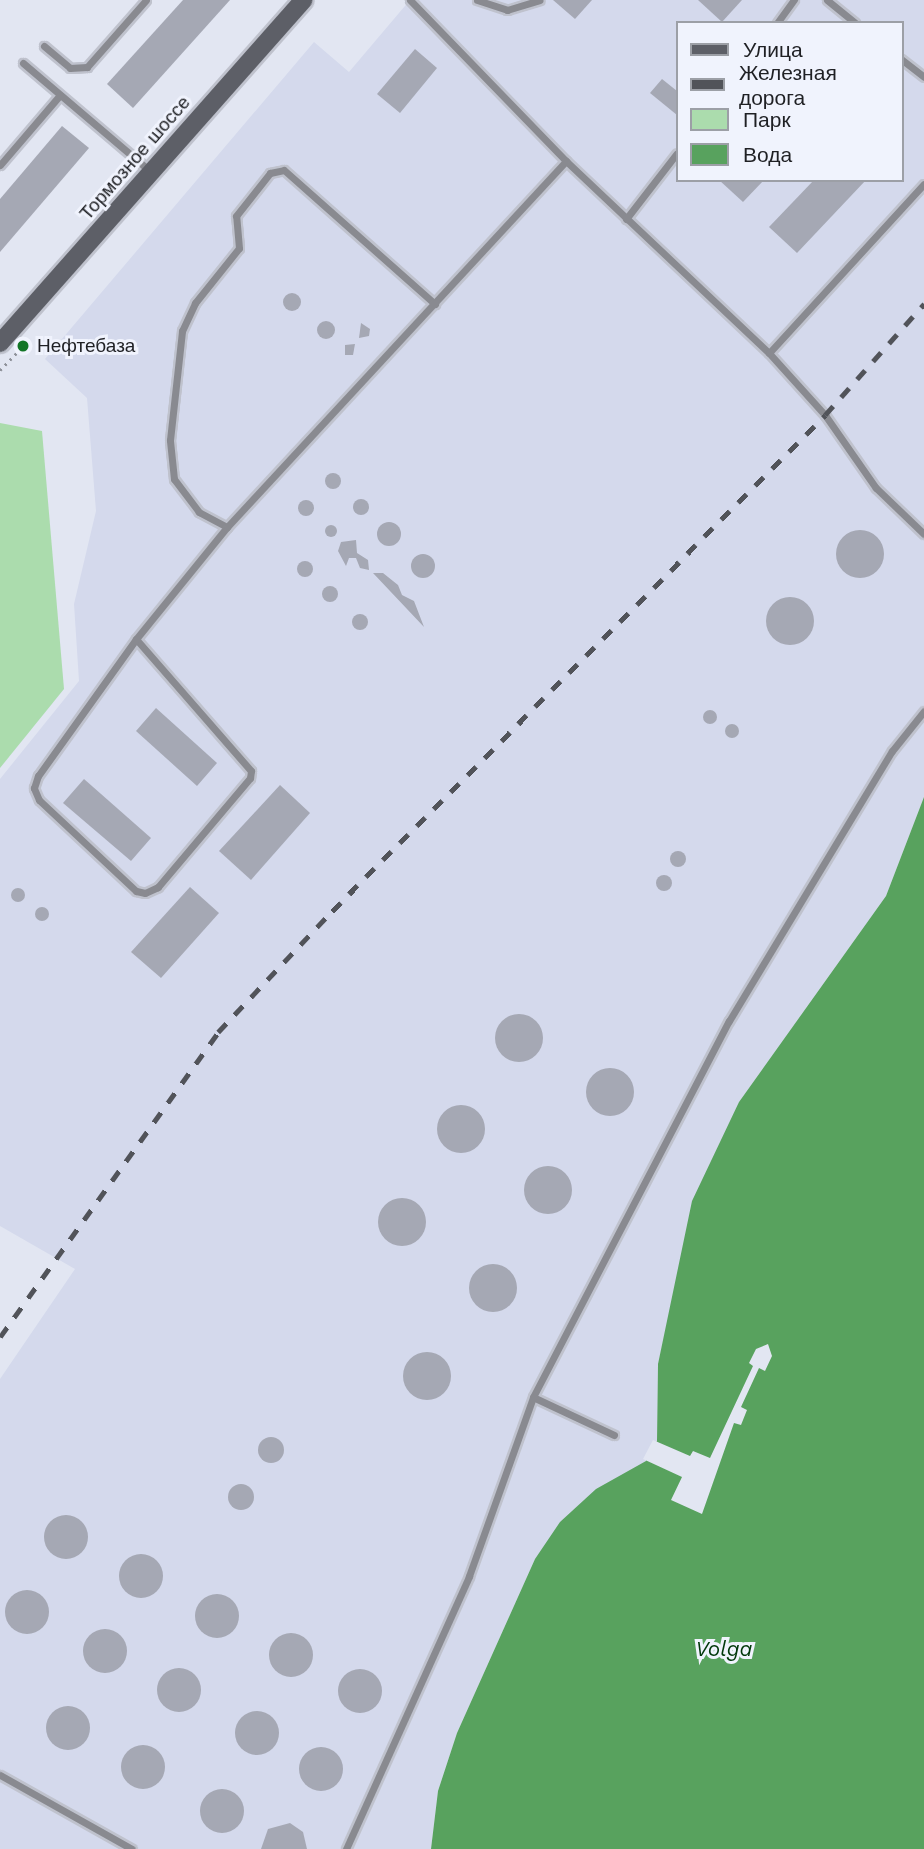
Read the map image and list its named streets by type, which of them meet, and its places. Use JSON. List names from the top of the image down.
{
  "streets": {
    "street": ["Тормозное шоссе"]
  },
  "water": ["Volga"],
  "places": ["Нефтебаза"],
  "legend": [
    "Улица",
    "Железная дорога",
    "Парк",
    "Вода"
  ]
}
